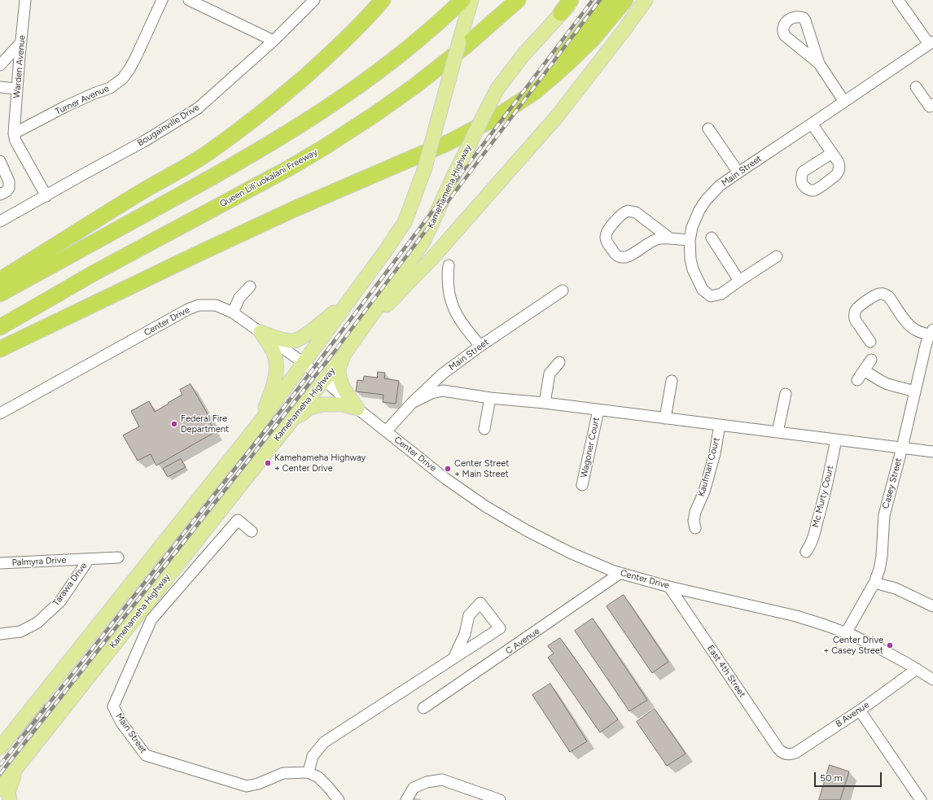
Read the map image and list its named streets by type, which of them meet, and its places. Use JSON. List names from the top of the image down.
{
  "streets": {
    "highway": ["Queen Liliʻuokalani Freeway"],
    "main road": ["Kamehameha Highway"],
    "street": [
      "Warden Avenue",
      "Turner Avenue",
      "Bougainville Drive",
      "Main Street",
      "Center Drive",
      "Wagoner Court",
      "Kaufman Court",
      "Casey Street",
      "Mc Murty Court",
      "Palmyra Drive",
      "Tarawa Drive",
      "C Avenue",
      "East 4th Street",
      "B Avenue"
    ]
  },
  "crossings": [
    ["Warden Avenue", "Turner Avenue"],
    ["Main Street", "Center Drive"],
    ["Kamehameha Highway", "Center Drive"],
    ["Center Drive", "Casey Street"],
    ["Center Drive", "C Avenue"],
    ["Center Drive", "East 4th Street"],
    ["Center Drive", "B Avenue"],
    ["Palmyra Drive", "Tarawa Drive"],
    ["East 4th Street", "B Avenue"]
  ],
  "places": [
    "Federal Fire Department",
    "Kamehameha Highway + Center Drive",
    "Center Street + Main Street",
    "Center Drive + Casey Street"
  ],
  "scale_bar": "50 m"
}
